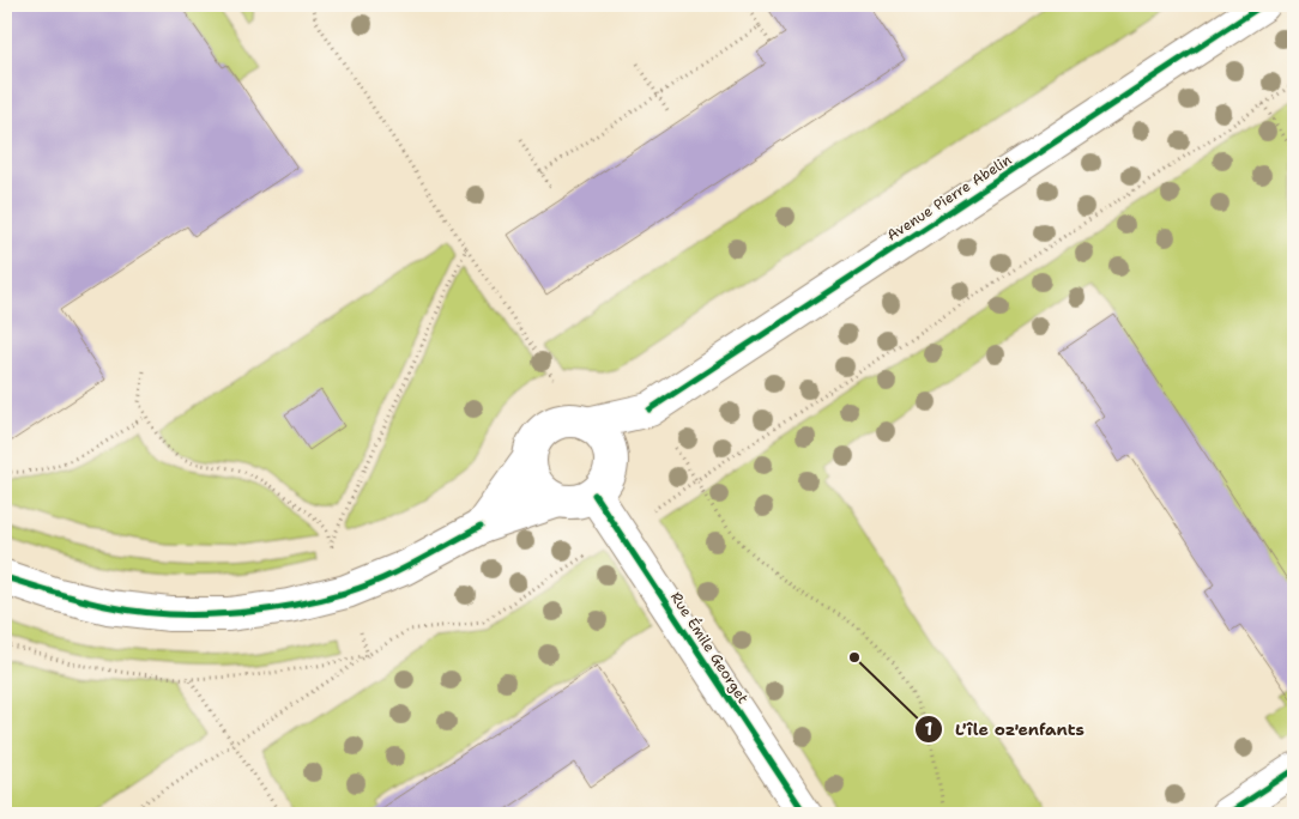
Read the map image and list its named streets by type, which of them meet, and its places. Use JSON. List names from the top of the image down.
{
  "streets": {
    "main road": ["Avenue Pierre Abelin", "Rue Émile Georget"]
  },
  "crossings": [
    ["Avenue Pierre Abelin", "Rue Émile Georget"]
  ],
  "places": ["L'île oz'enfants"]
}
